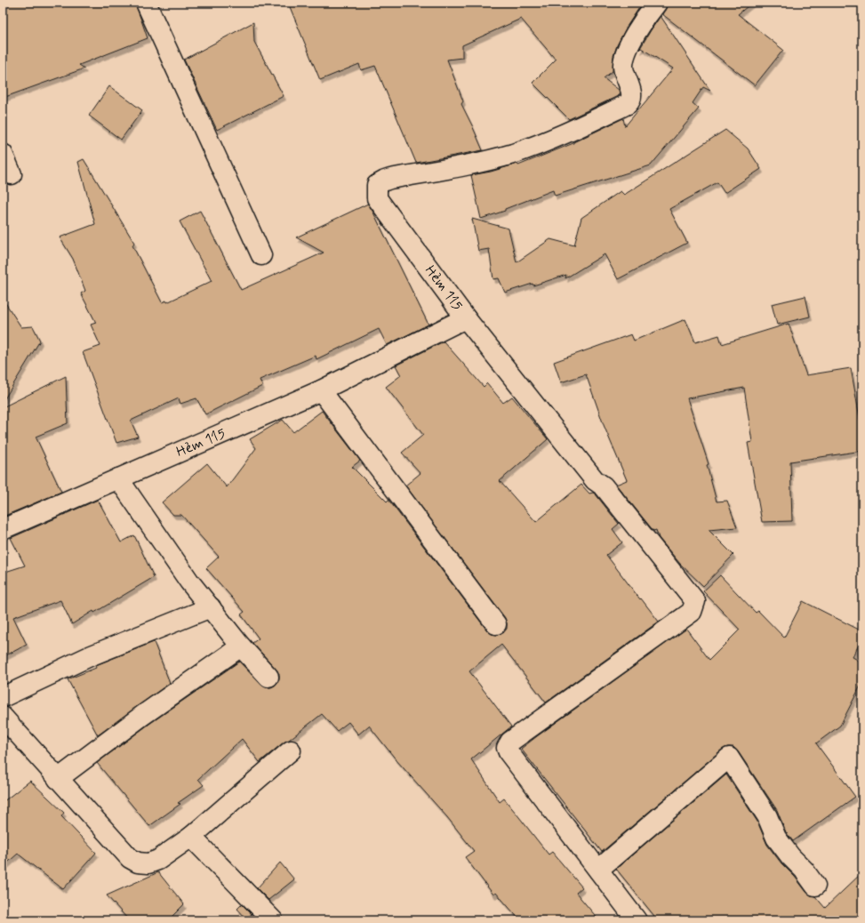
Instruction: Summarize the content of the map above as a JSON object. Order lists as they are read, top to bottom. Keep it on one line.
{"streets":{"street":["Hẻm 115"]}}
